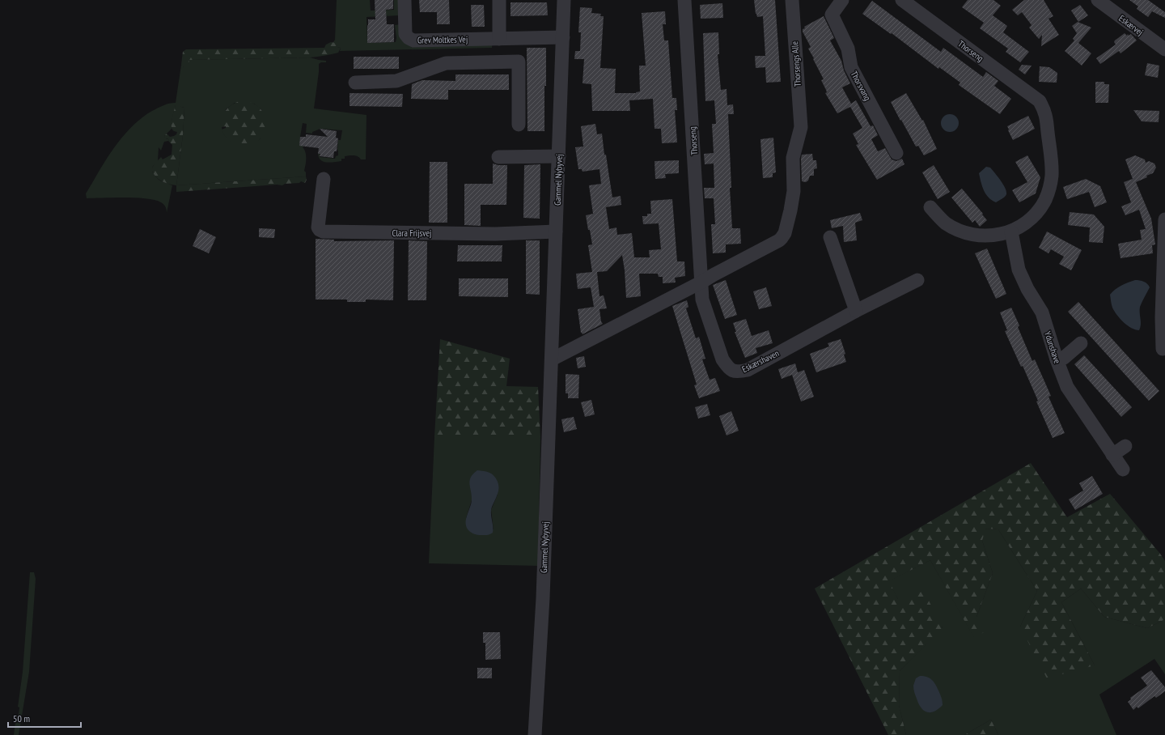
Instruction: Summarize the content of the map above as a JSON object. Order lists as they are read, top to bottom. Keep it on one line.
{"streets":{"street":["Eskærvej","Grev Moltkes Vej","Thorseng","Thorsengs Alle","Thorsvang","Gammel Nybyvej","Clara Frijsvej","Ydunshave","Eskærshaven"]},"crossings":[["Grev Moltkes Vej","Gammel Nybyvej"],["Thorseng","Thorsengs Alle"],["Thorseng","Ydunshave"],["Thorseng","Eskærshaven"],["Thorsengs Alle","Eskærshaven"],["Gammel Nybyvej","Clara Frijsvej"]],"scale_bar":"50 m"}
